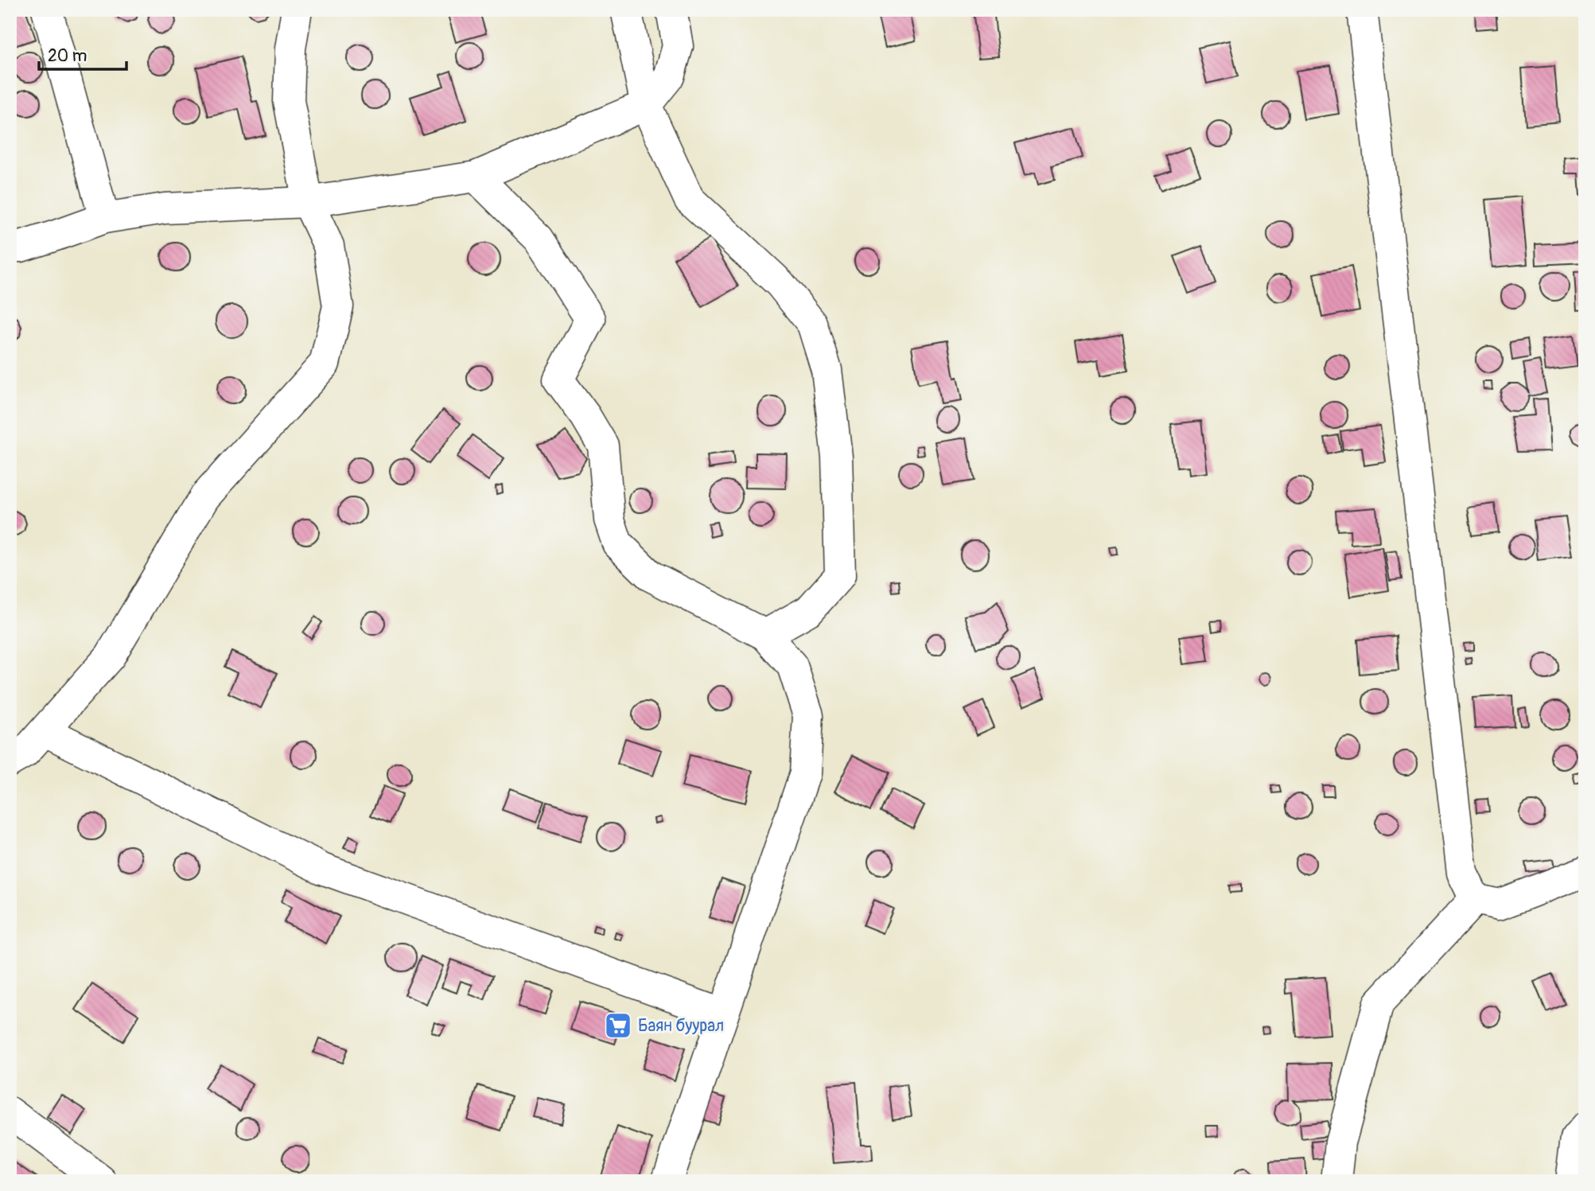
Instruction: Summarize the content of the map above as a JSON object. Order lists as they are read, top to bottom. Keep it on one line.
{"places":{"supermarket":["Баян буурал"]},"scale_bar":"20 m"}
